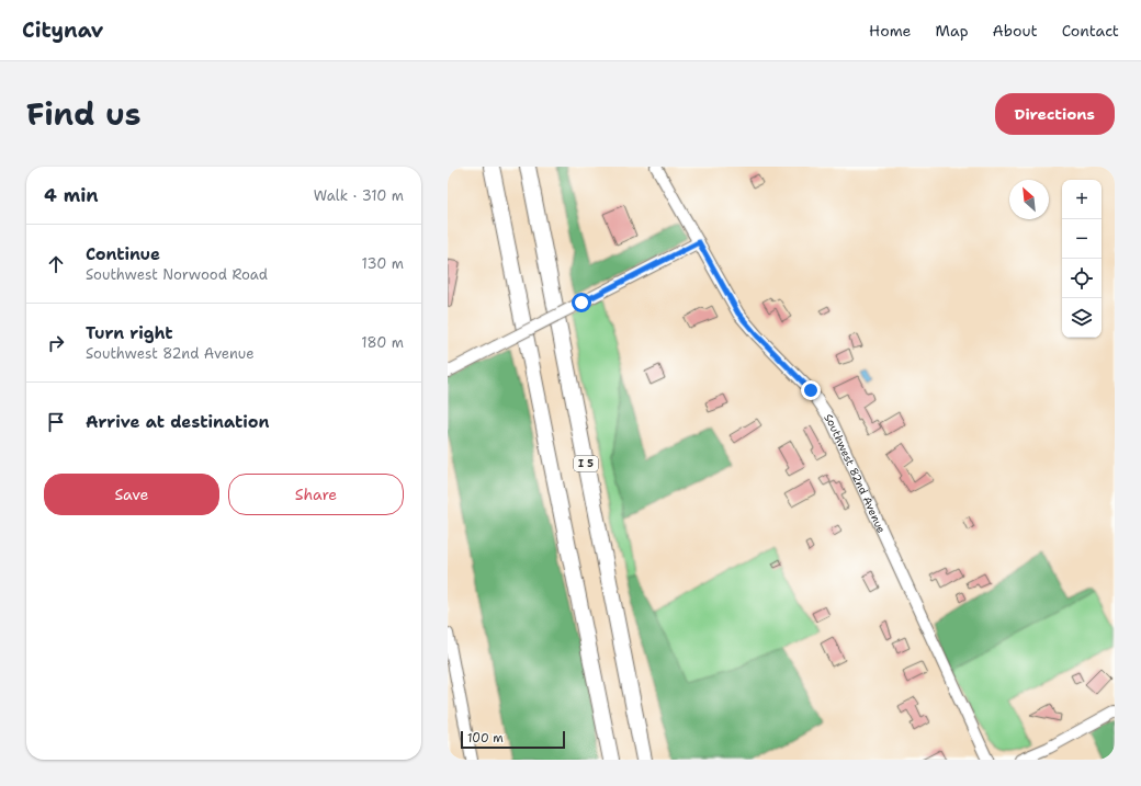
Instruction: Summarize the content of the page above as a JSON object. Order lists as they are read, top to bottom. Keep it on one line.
{"streets":{"highway":["I 5"],"street":["Southwest 82nd Avenue"]},"scale_bar":"100 m","north":"top left","page":{"header":"Citynav","nav":["Home","Map","About","Contact"],"title":"Find us","buttons":["Directions",["Save","Share"]],"heading":["4 min","Walk · 310 m"],"map_buttons":["+","−"],"list":[["Continue","Southwest Norwood Road","130 m"],["Turn right","Southwest 82nd Avenue","180 m"],"Arrive at destination"],"scale":"100 m"}}
